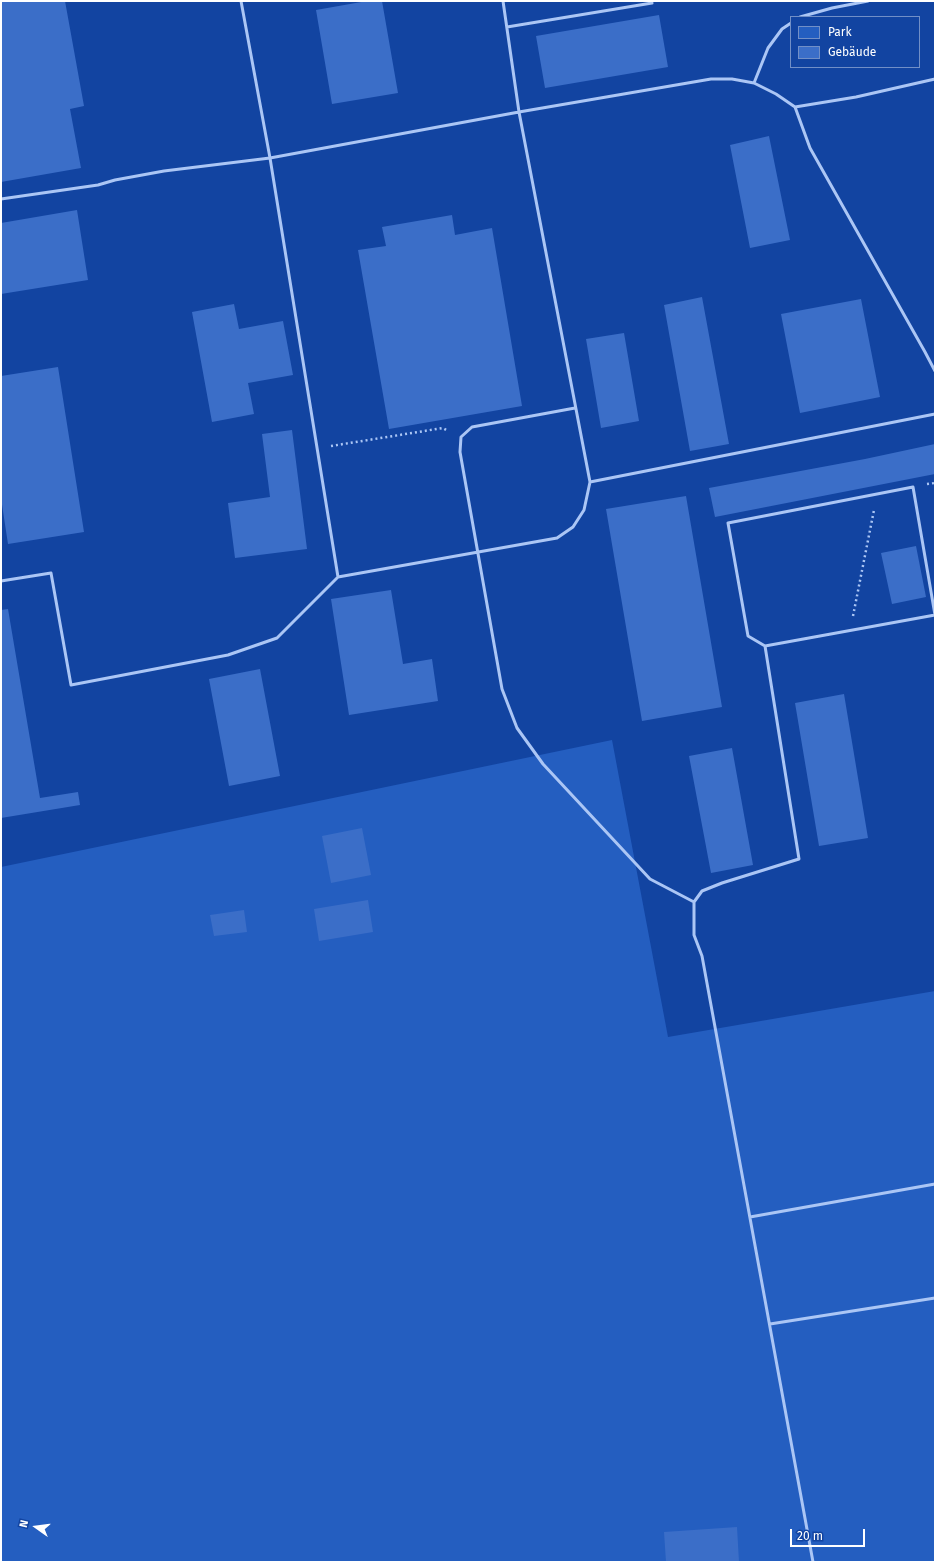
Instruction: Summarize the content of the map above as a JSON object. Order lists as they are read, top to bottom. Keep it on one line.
{"legend":["Park","Gebäude"],"scale_bar":"20 m","north":"left"}
